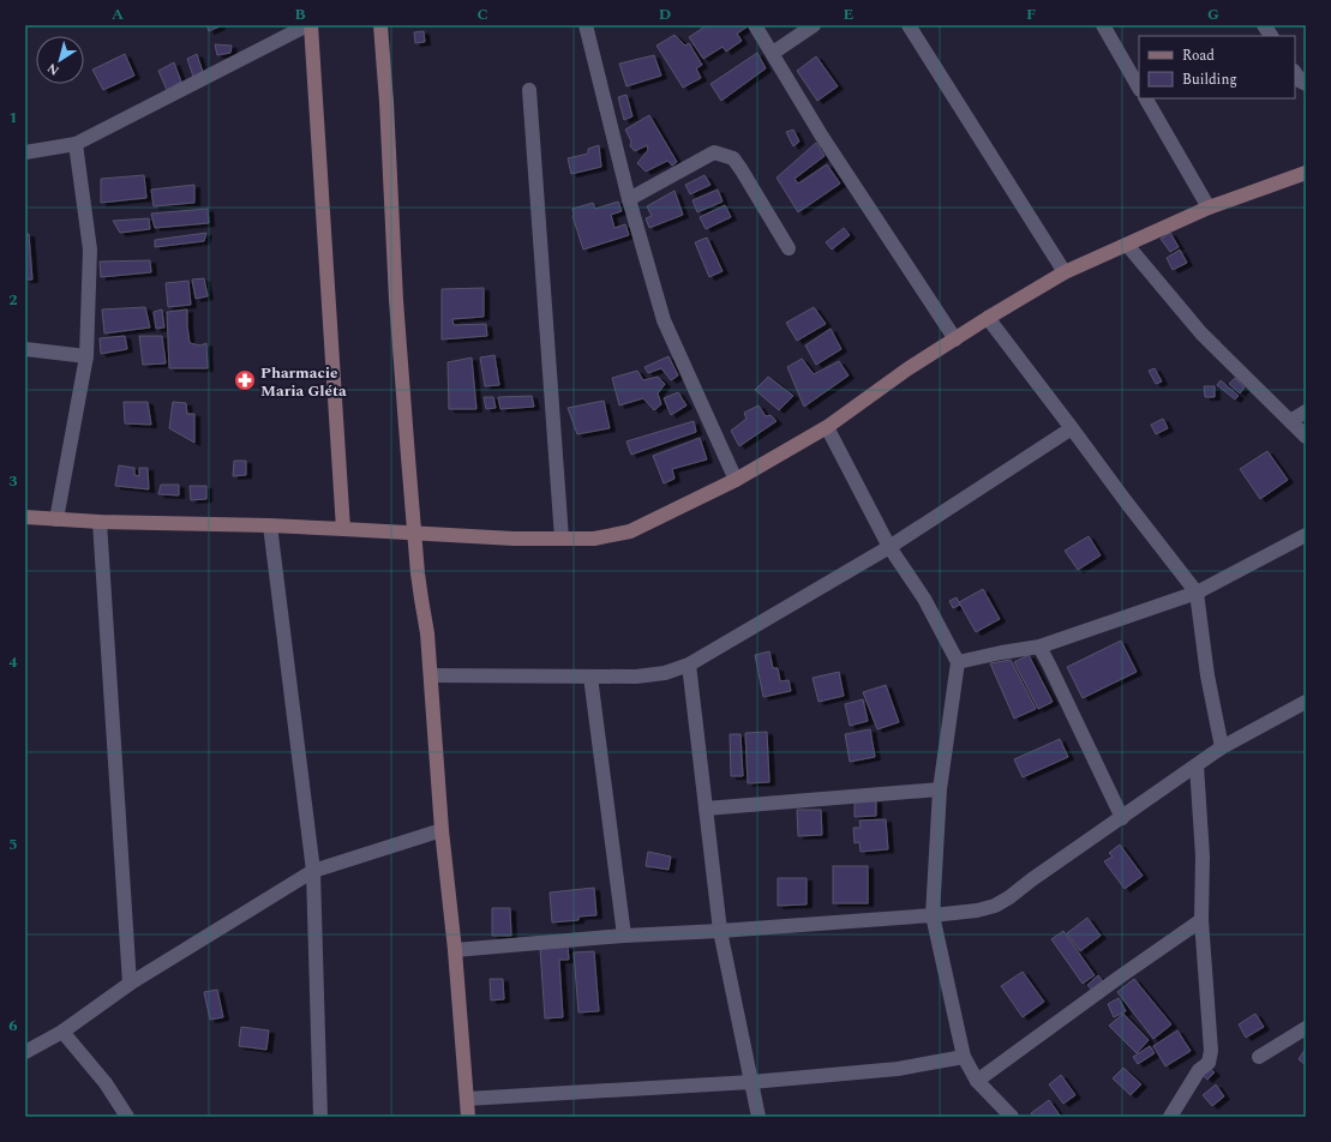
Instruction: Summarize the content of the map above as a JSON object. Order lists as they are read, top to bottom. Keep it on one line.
{"places":{"pharmacy":["Pharmacie Maria Gléta"]},"legend":["Road","Building"],"north":"bottom left","grid":{"columns":["A","B","C","D","E","F","G"],"rows":["1","2","3","4","5","6"]}}
